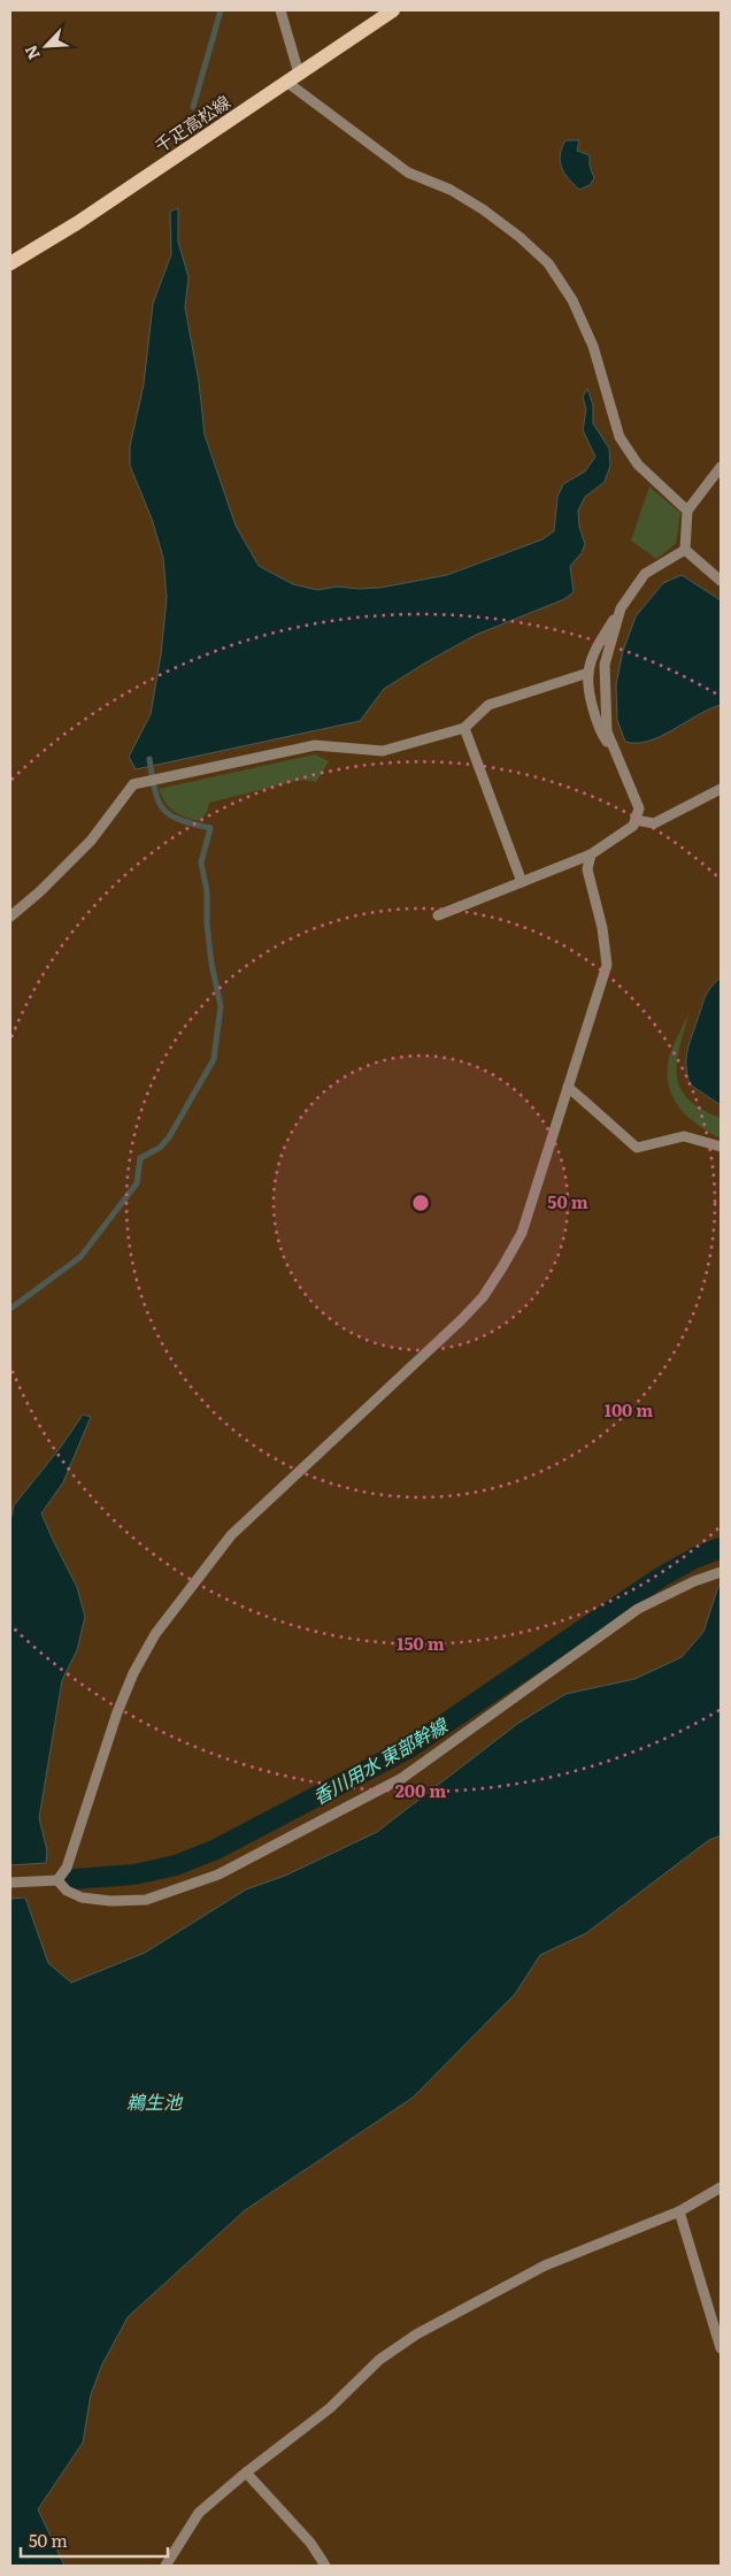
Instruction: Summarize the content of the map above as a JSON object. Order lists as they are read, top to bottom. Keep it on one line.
{"streets":{"main road":["千疋高松線"]},"water":["香川用水 東部幹線","鵜生池"],"scale_bar":"50 m","north":"bottom left","rings":["50 m","100 m","150 m","200 m"]}
